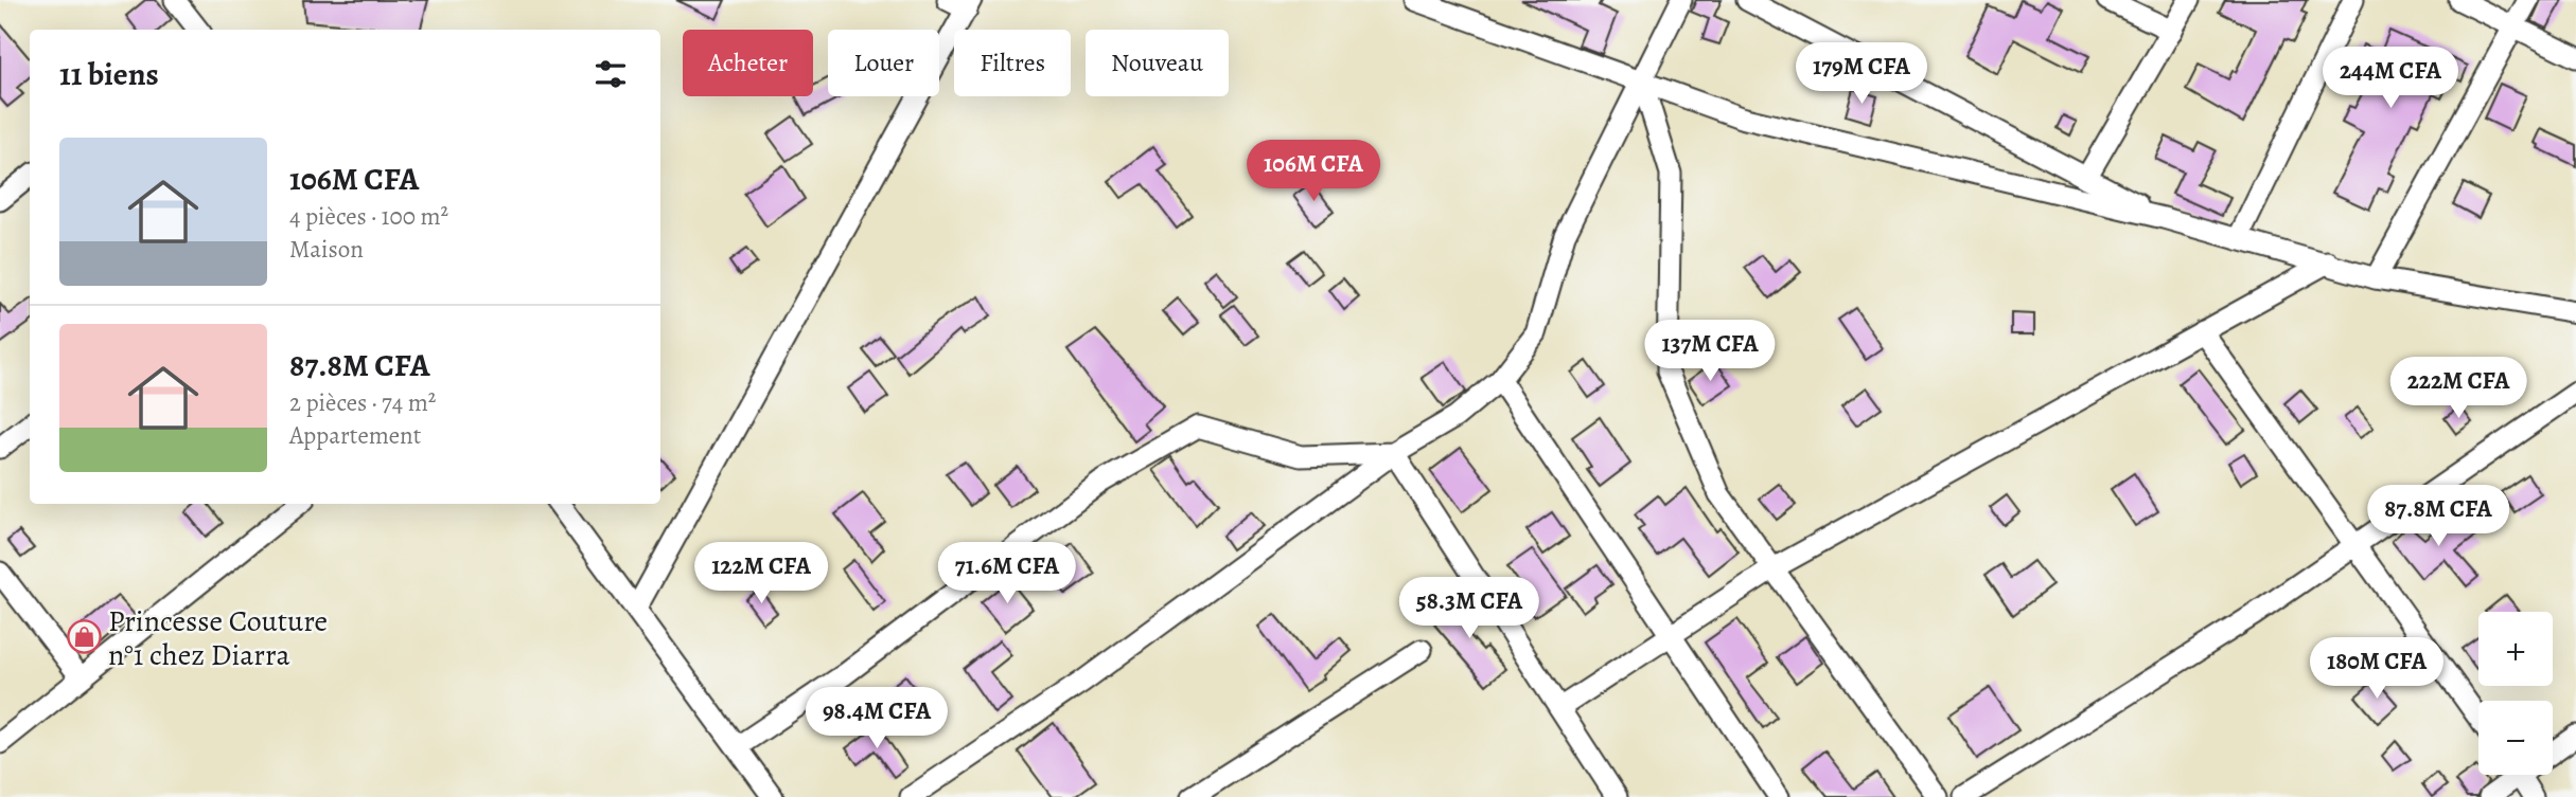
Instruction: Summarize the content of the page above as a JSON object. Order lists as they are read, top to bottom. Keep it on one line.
{"places":{"shop":["Princesse Couture n°1 chez Diarra"]},"page":{"chip":["Acheter","Louer","Filtres","Nouveau"],"heading":"11 biens","price":["179M CFA","244M CFA","106M CFA","137M CFA","222M CFA","87.8M CFA","122M CFA","71.6M CFA","58.3M CFA","180M CFA","98.4M CFA"],"list":[{"name":"106M CFA","note":"4 pièces · 100 m² · Maison"},{"name":"87.8M CFA","note":"2 pièces · 74 m² · Appartement"}],"map_buttons":["+","−"]}}
